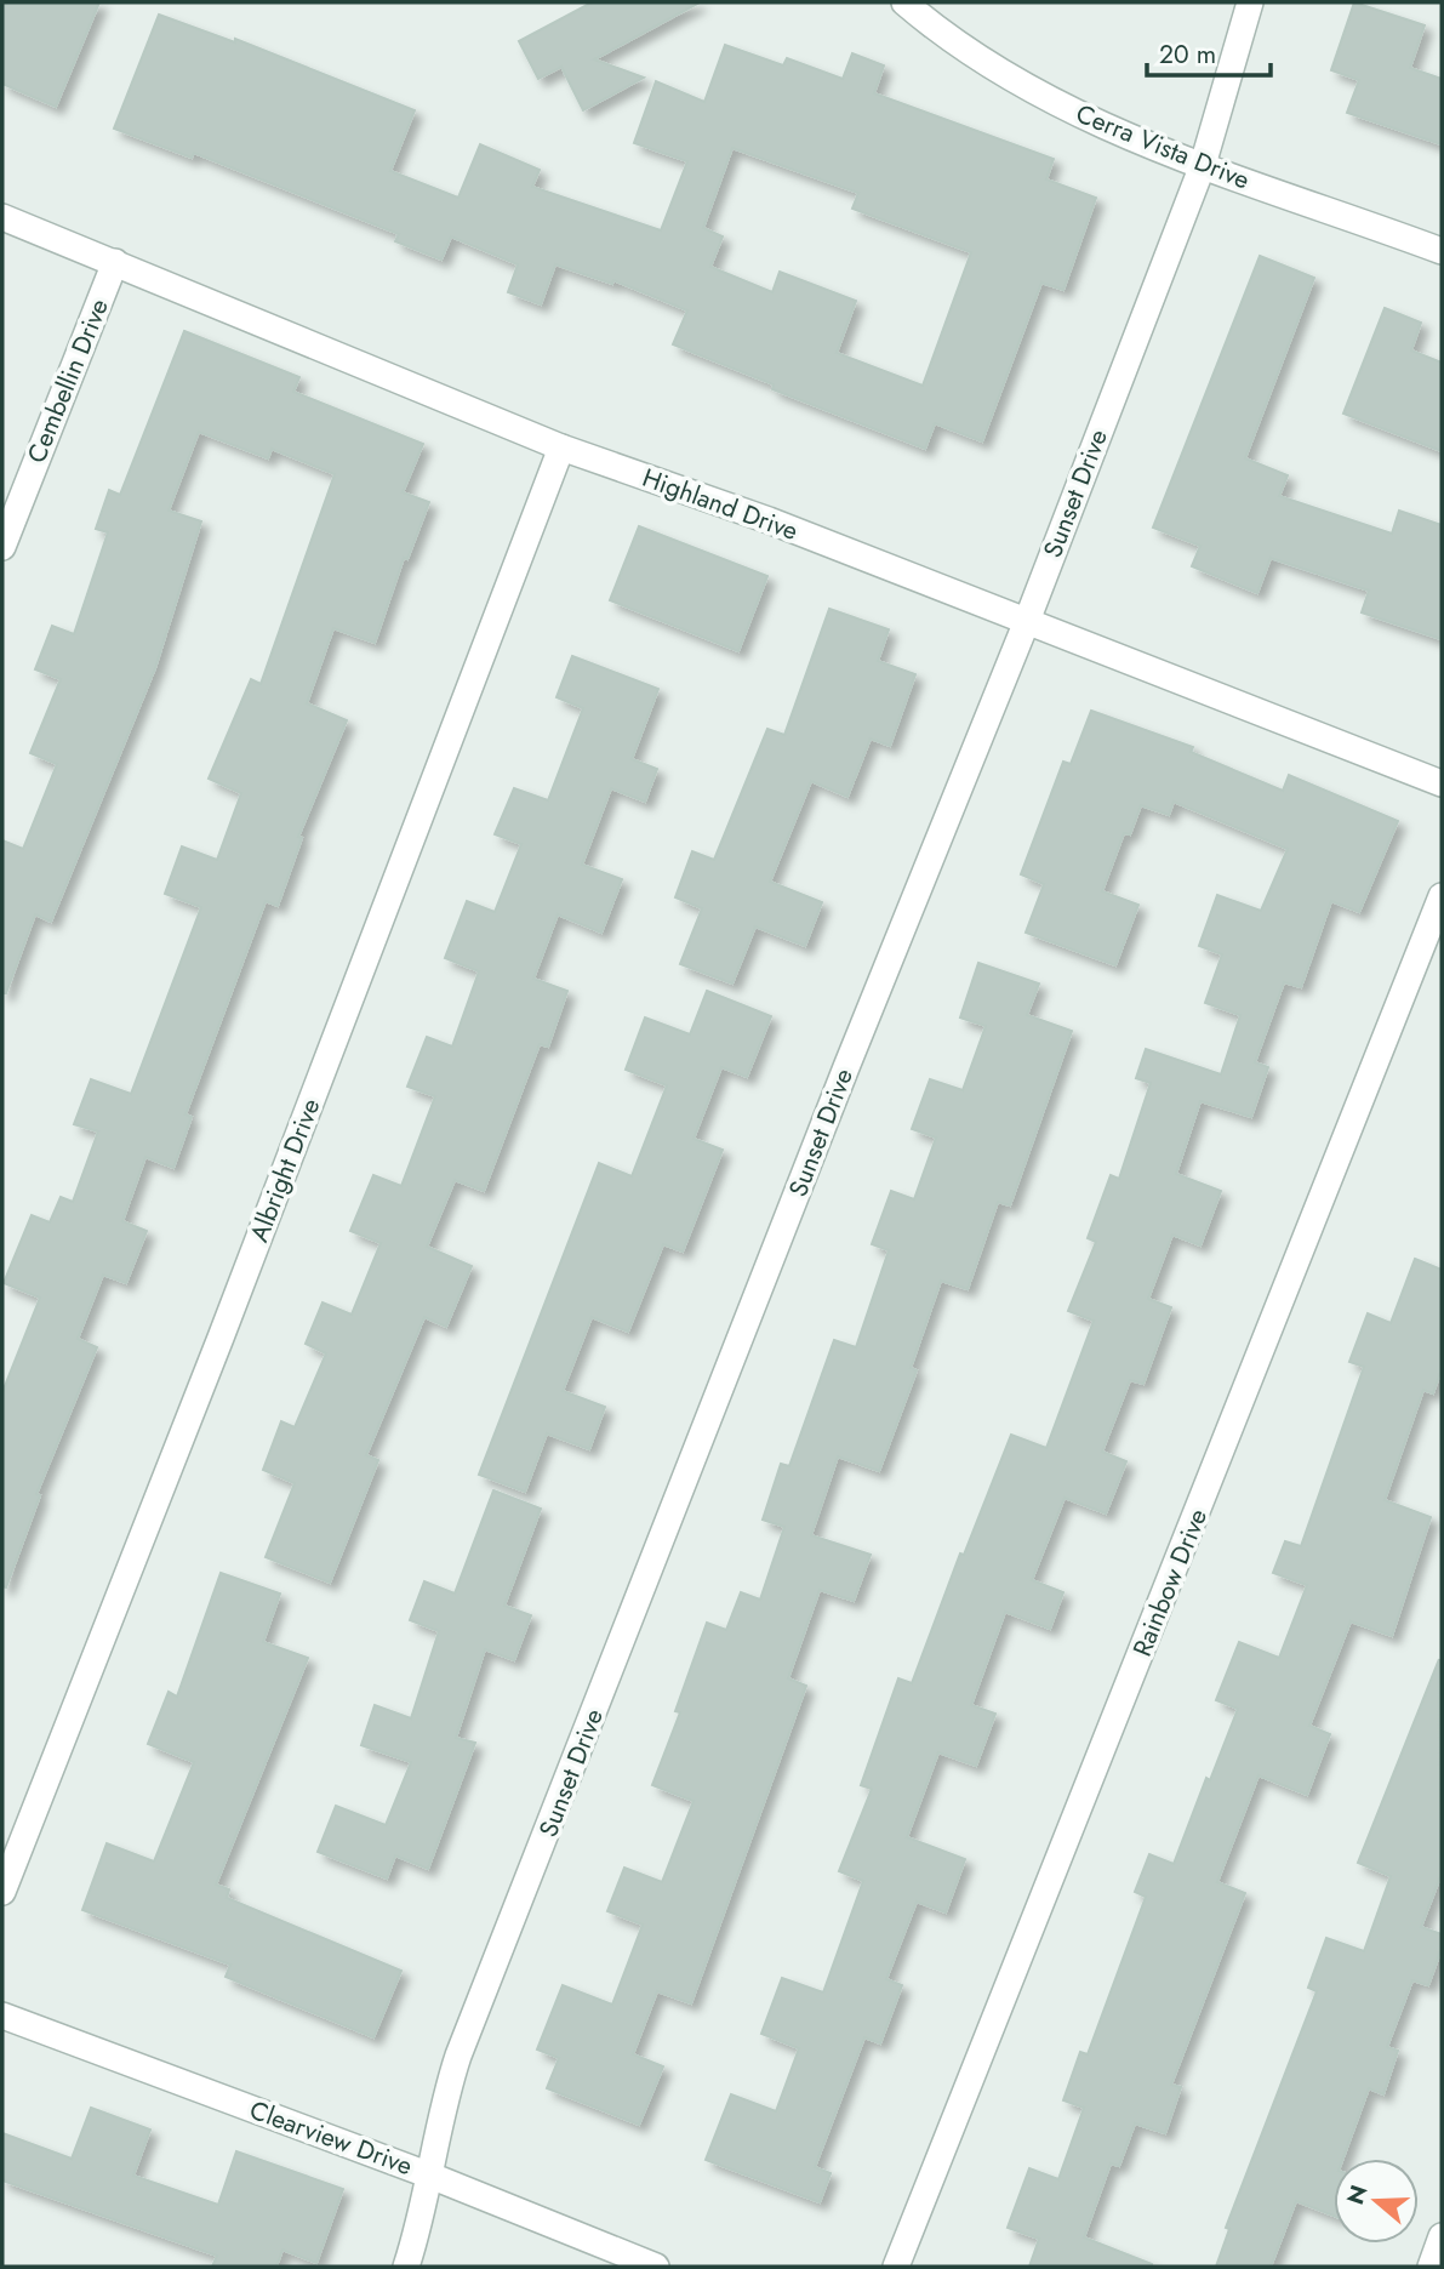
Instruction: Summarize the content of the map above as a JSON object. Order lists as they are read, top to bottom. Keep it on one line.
{"streets":{"street":["Cerra Vista Drive","Cembellin Drive","Sunset Drive","Highland Drive","Albright Drive","Rainbow Drive","Clearview Drive"]},"crossings":[["Cerra Vista Drive","Sunset Drive"],["Cembellin Drive","Highland Drive"],["Sunset Drive","Highland Drive"],["Sunset Drive","Clearview Drive"],["Highland Drive","Albright Drive"]],"scale_bar":"20 m","north":"left"}
